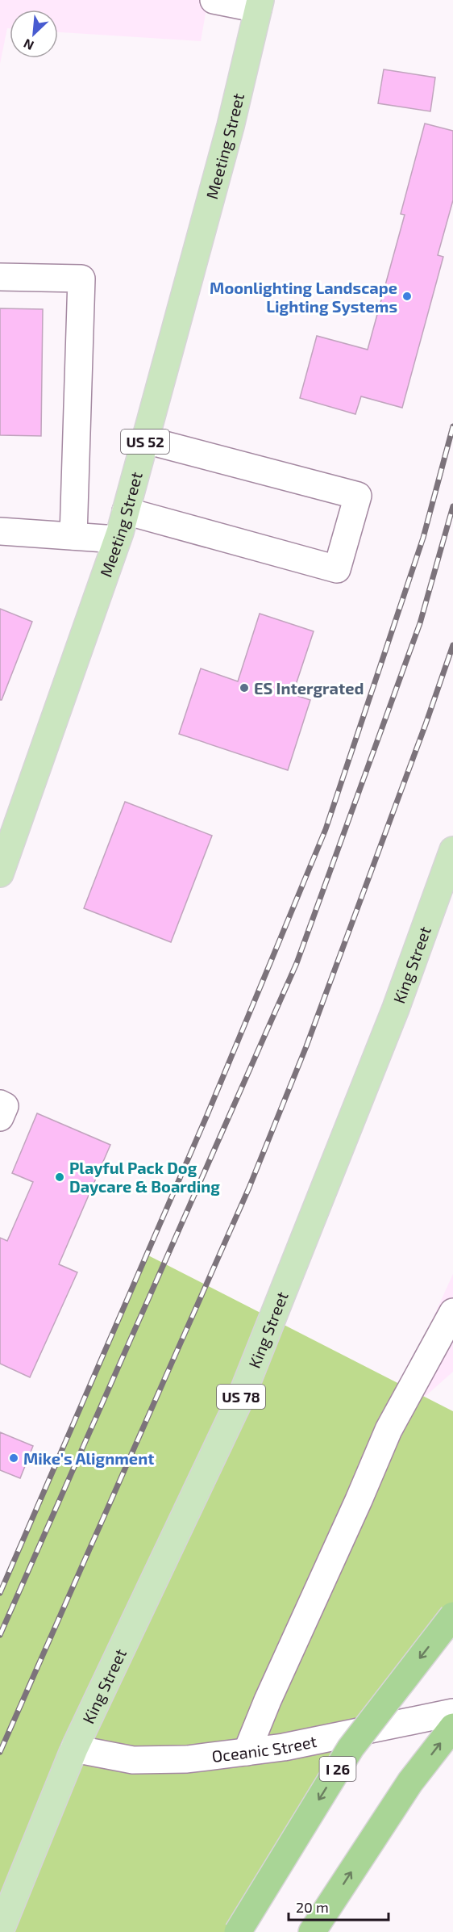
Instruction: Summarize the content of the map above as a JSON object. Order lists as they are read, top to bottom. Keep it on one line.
{"streets":{"highway":["I 26"],"main road":["Meeting Street","US 52","King Street","US 78"],"street":["Oceanic Street"]},"crossings":[["King Street","Oceanic Street"]],"places":["Moonlighting Landscape Lighting Systems","ES Intergrated","Playful Pack Dog Daycare & Boarding","Mike's Alignment"],"scale_bar":"20 m","north":"bottom left"}
